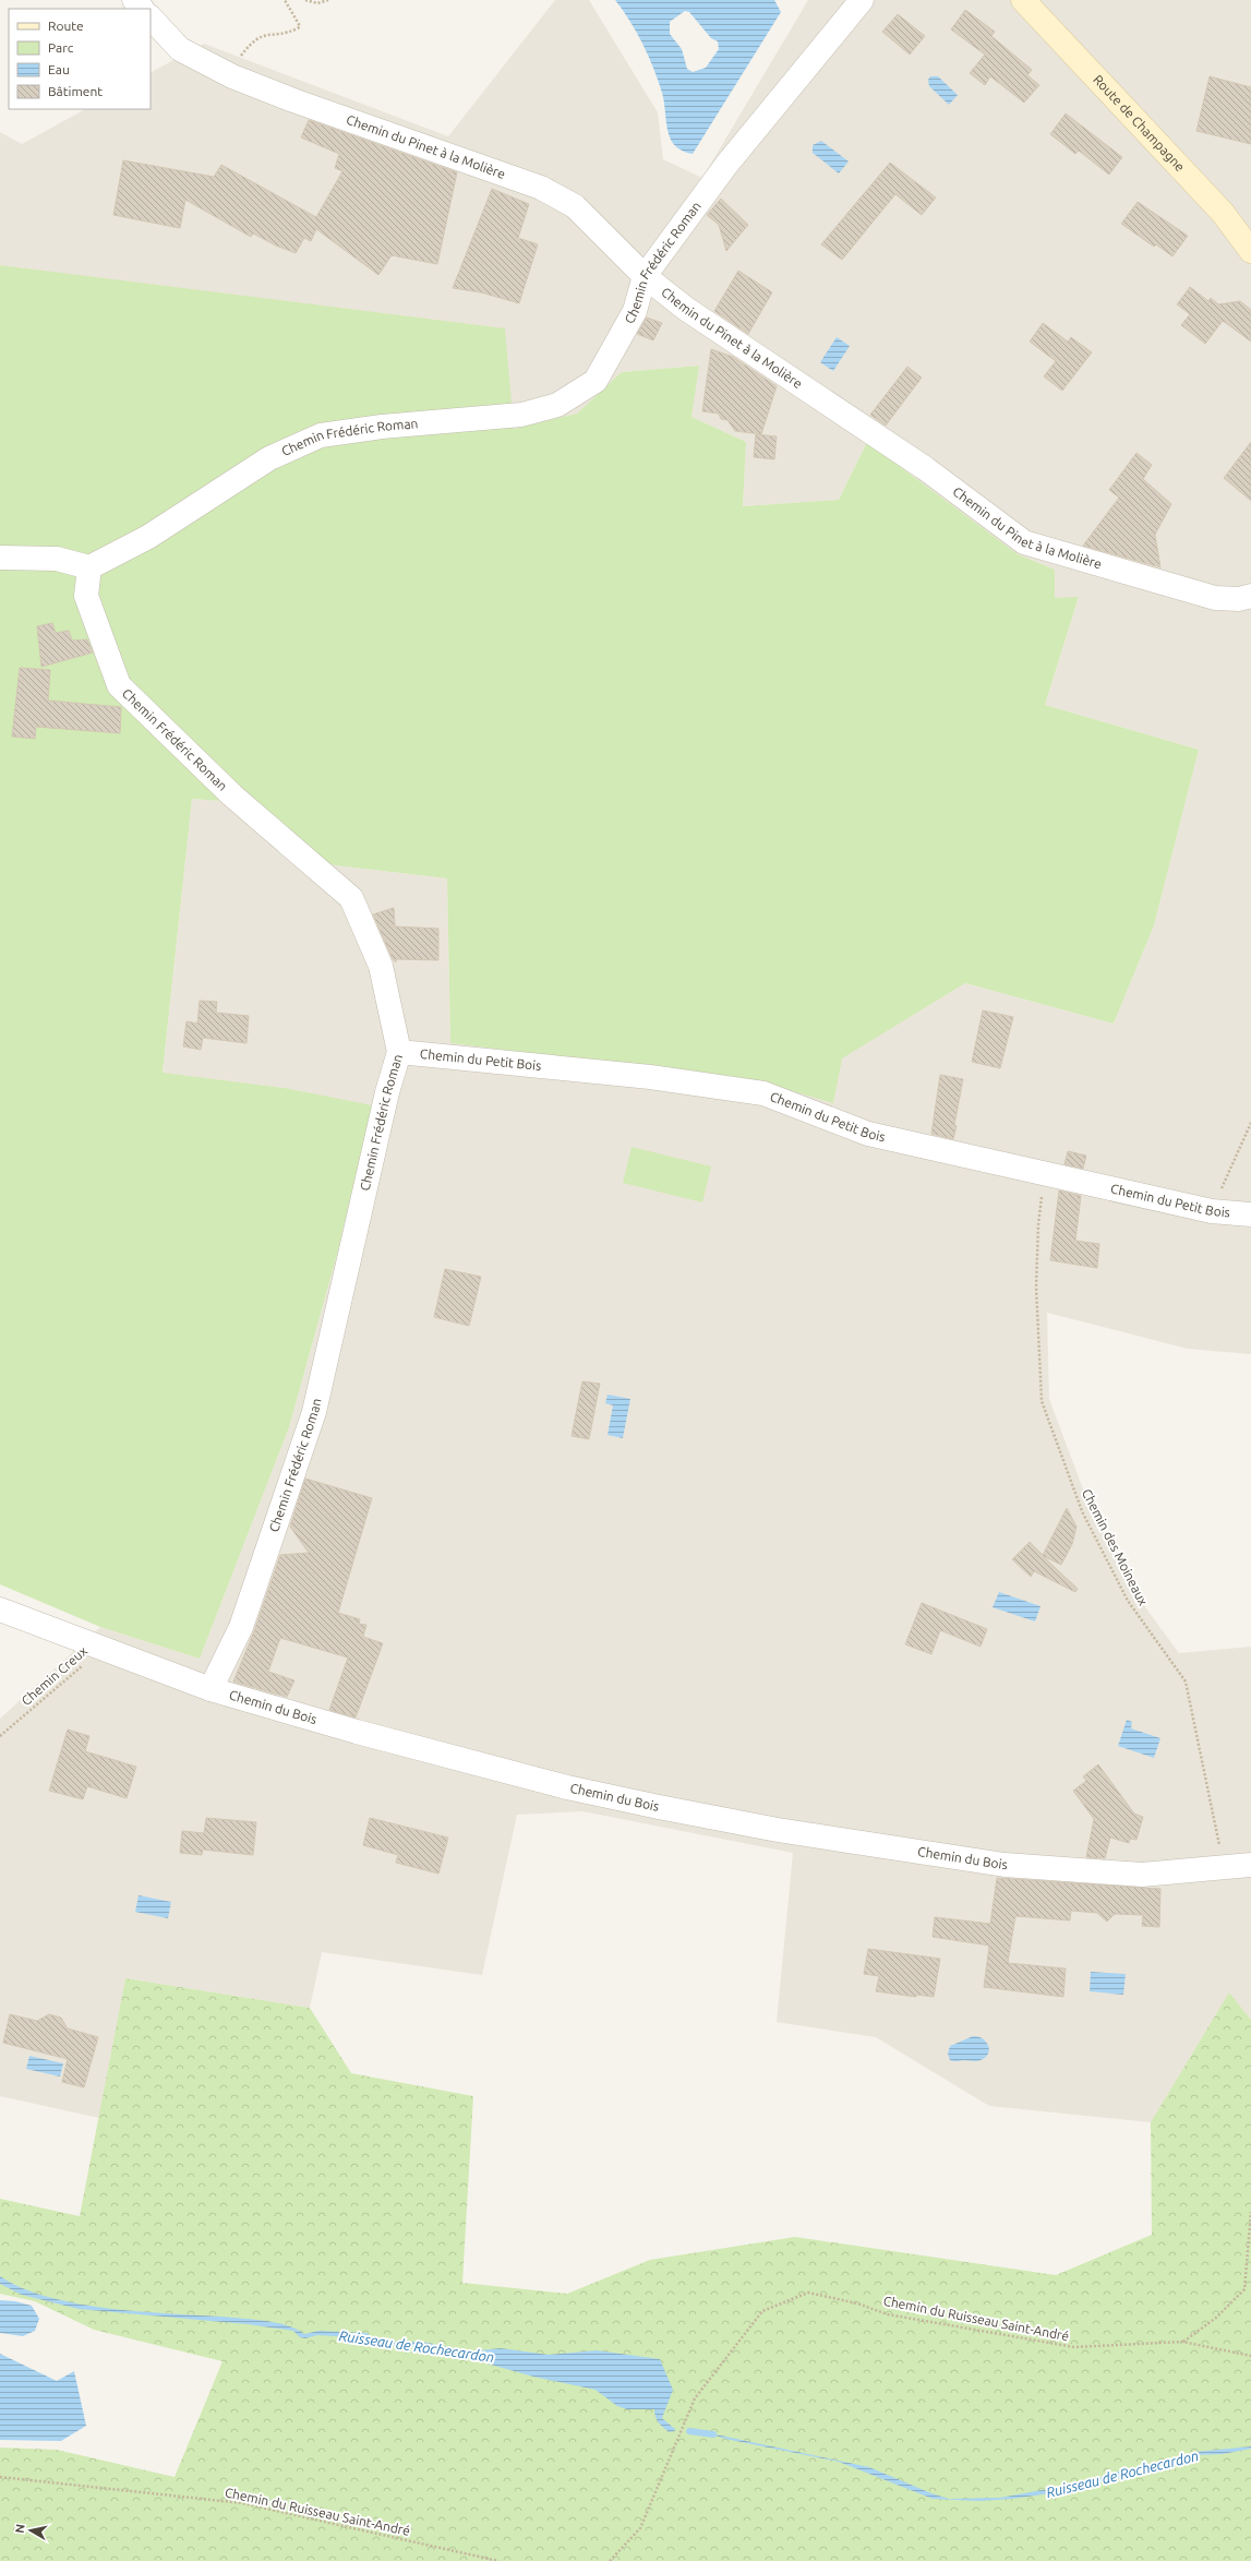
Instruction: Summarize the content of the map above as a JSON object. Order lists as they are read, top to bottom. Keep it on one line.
{"streets":{"street":["Route de Champagne","Chemin du Pinet à la Molière","Chemin Frédéric Roman","Chemin du Petit Bois","Chemin du Bois"],"path":["Chemin des Moineaux","Chemin Creux","Chemin du Ruisseau Saint-André"]},"crossings":[["Chemin du Pinet à la Molière","Chemin Frédéric Roman"],["Chemin Frédéric Roman","Chemin du Petit Bois"],["Chemin Frédéric Roman","Chemin du Bois"],["Chemin du Petit Bois","Chemin des Moineaux"],["Chemin des Moineaux","Chemin du Bois"],["Chemin Creux","Chemin du Bois"]],"water":["Ruisseau de Rochecardon"],"legend":["Route","Parc","Eau","Bâtiment"],"north":"left"}
